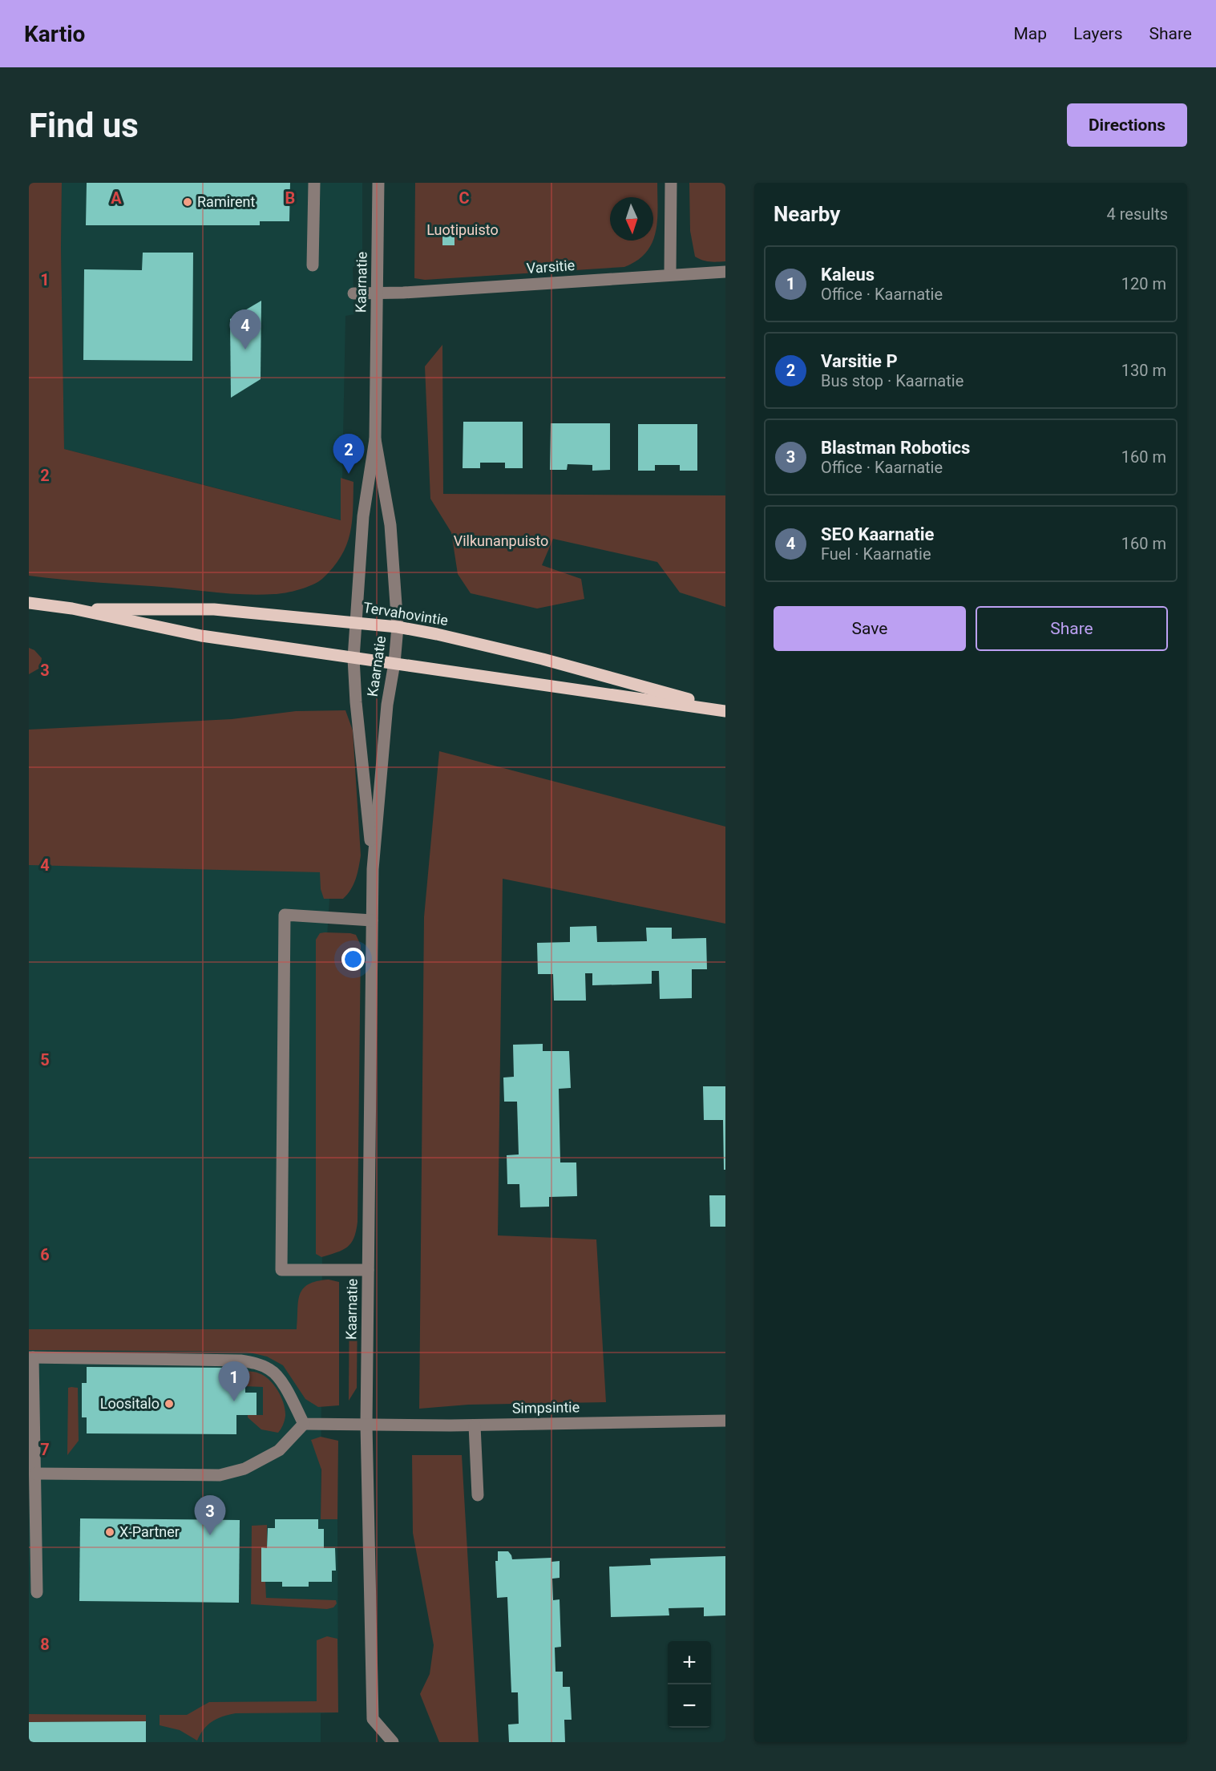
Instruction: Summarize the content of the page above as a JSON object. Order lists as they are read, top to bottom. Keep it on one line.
{"streets":{"main road":["Tervahovintie"],"street":["Varsitie","Kaarnatie","Simpsintie"]},"crossings":[["Varsitie","Kaarnatie"],["Kaarnatie","Tervahovintie"],["Kaarnatie","Simpsintie"]],"parks":["Luotipuisto","Vilkunanpuisto"],"places":["Ramirent","Loositalo","X-Partner"],"north":"bottom","page":{"header":"Kartio","nav":["Map","Layers","Share"],"buttons":["Directions",["Save","Share"]],"title":"Find us","heading":["Nearby","4 results"],"list":[{"mark":"1","name":"Kaleus","note":"Office · Kaarnatie","value":"120 m"},{"mark":"2","name":"Varsitie P","note":"Bus stop · Kaarnatie","value":"130 m"},{"mark":"3","name":"Blastman Robotics","note":"Office · Kaarnatie","value":"160 m"},{"mark":"4","name":"SEO Kaarnatie","note":"Fuel · Kaarnatie","value":"160 m"}],"pins":["4","2","1","3"],"map_buttons":["+","−"]},"grid":{"columns":["A","B","C"],"rows":["1","2","3","4","5","6","7","8"]}}
